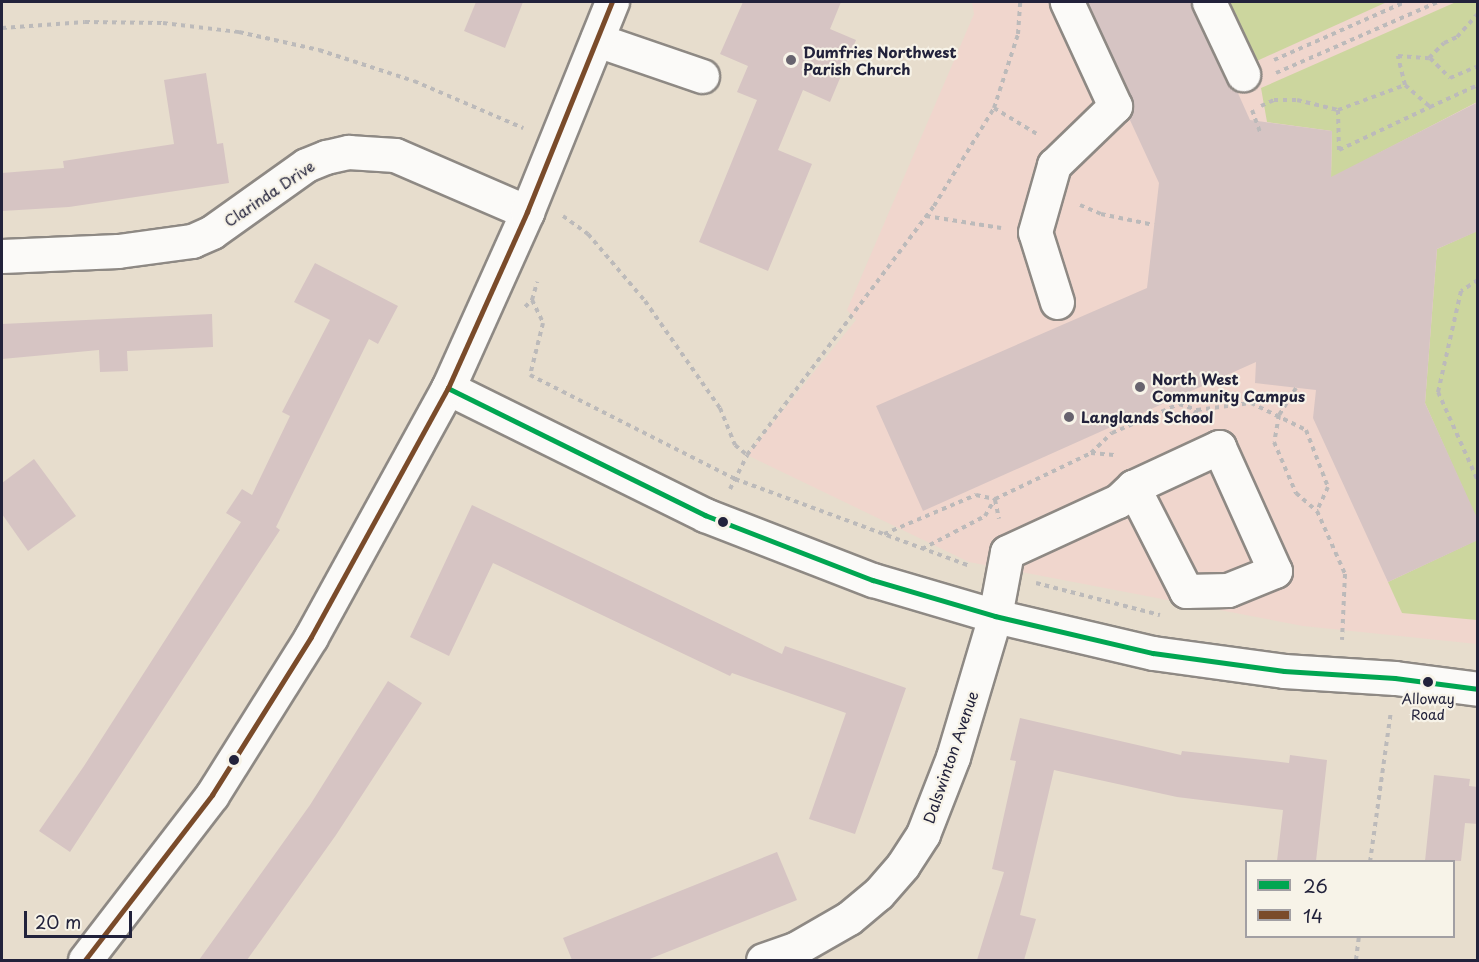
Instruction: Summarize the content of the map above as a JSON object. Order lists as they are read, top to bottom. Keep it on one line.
{"streets":{"street":["Clarinda Drive","Dalswinton Avenue"]},"places":["Dumfries Northwest Parish Church","North West Community Campus","Langlands School","Alloway Road"],"lines":["transit line 14","transit line 26"],"legend":["26","14"],"scale_bar":"20 m"}
